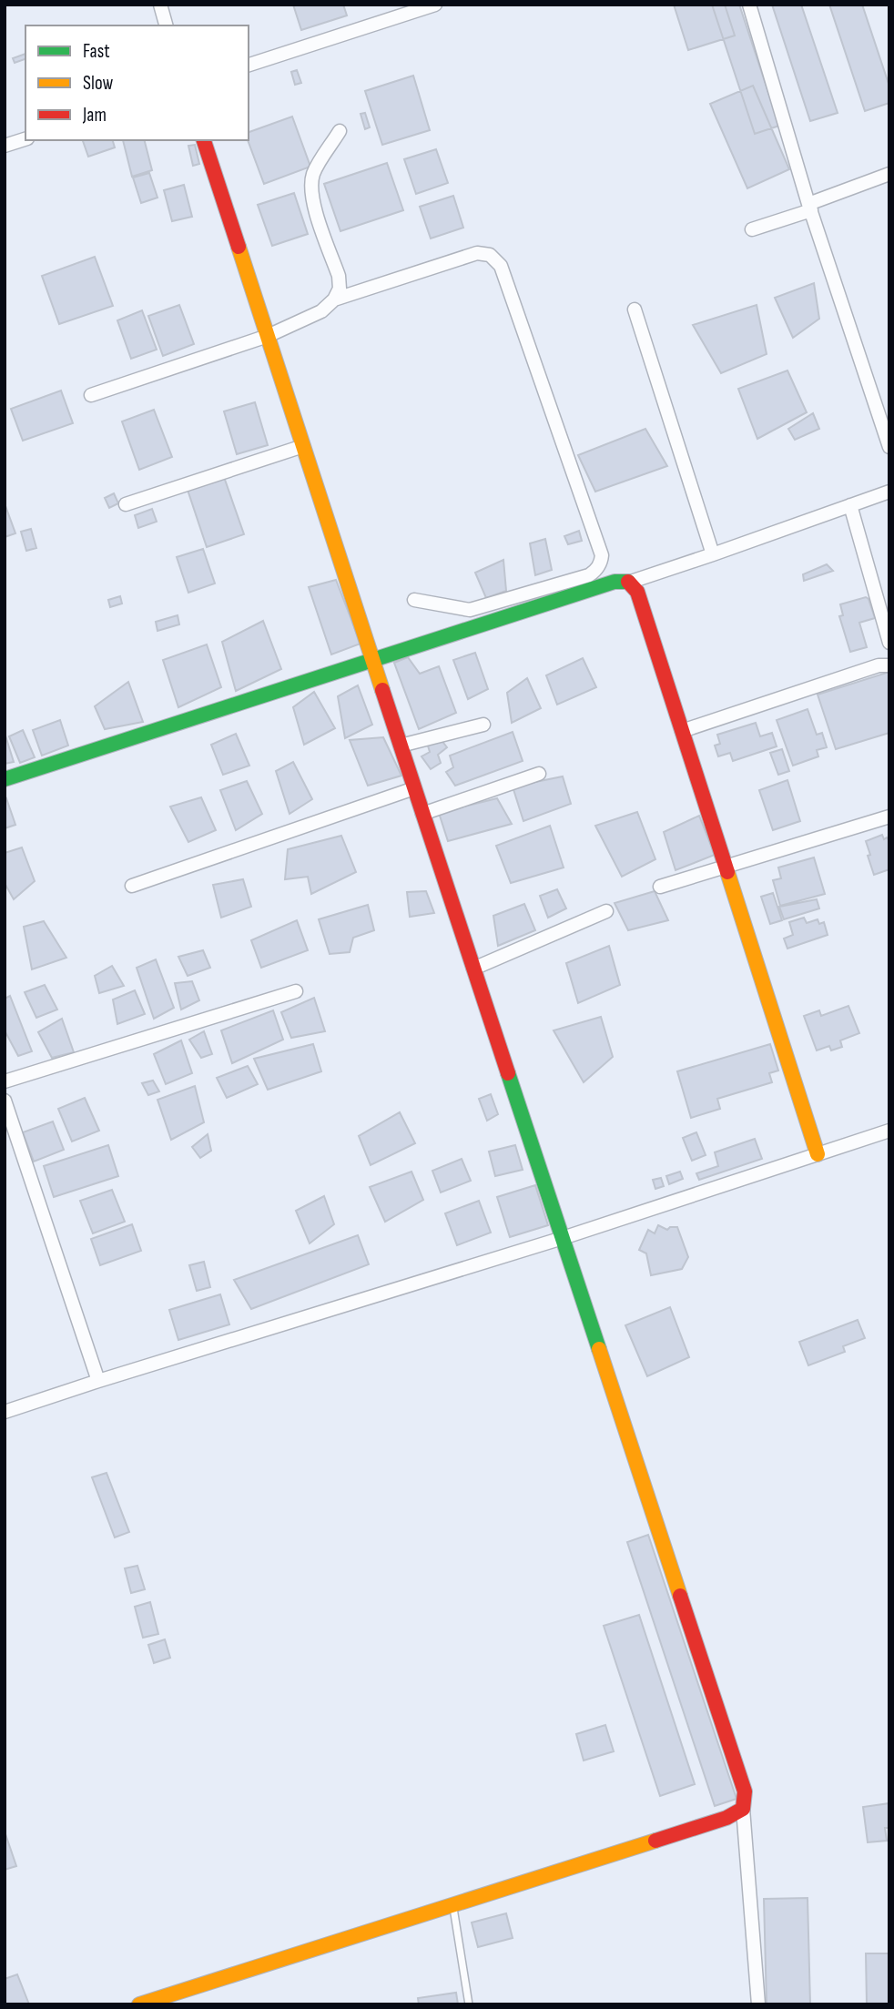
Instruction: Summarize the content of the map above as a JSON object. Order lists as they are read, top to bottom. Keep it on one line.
{"legend":["Fast","Slow","Jam"]}
